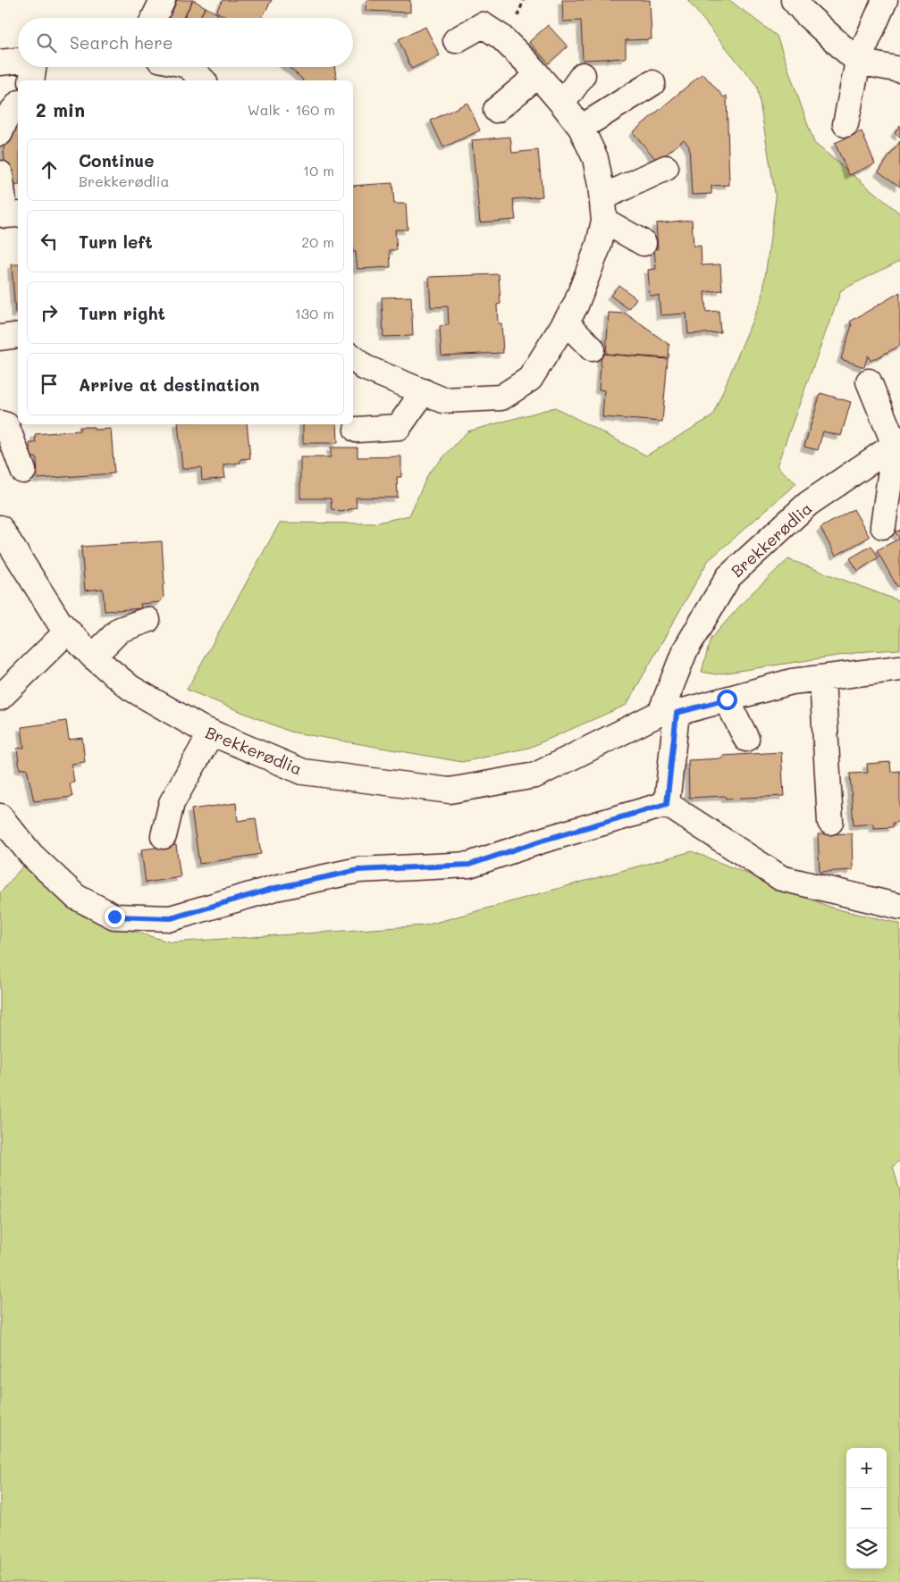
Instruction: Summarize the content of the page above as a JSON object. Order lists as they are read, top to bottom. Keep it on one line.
{"streets":{"street":["Brekkerødlia"]},"page":{"search":"Search here","heading":["2 min","Walk · 160 m"],"list":[["Continue","Brekkerødlia","10 m"],["Turn left","20 m"],["Turn right","130 m"],"Arrive at destination"],"map_buttons":["+","−"]}}
